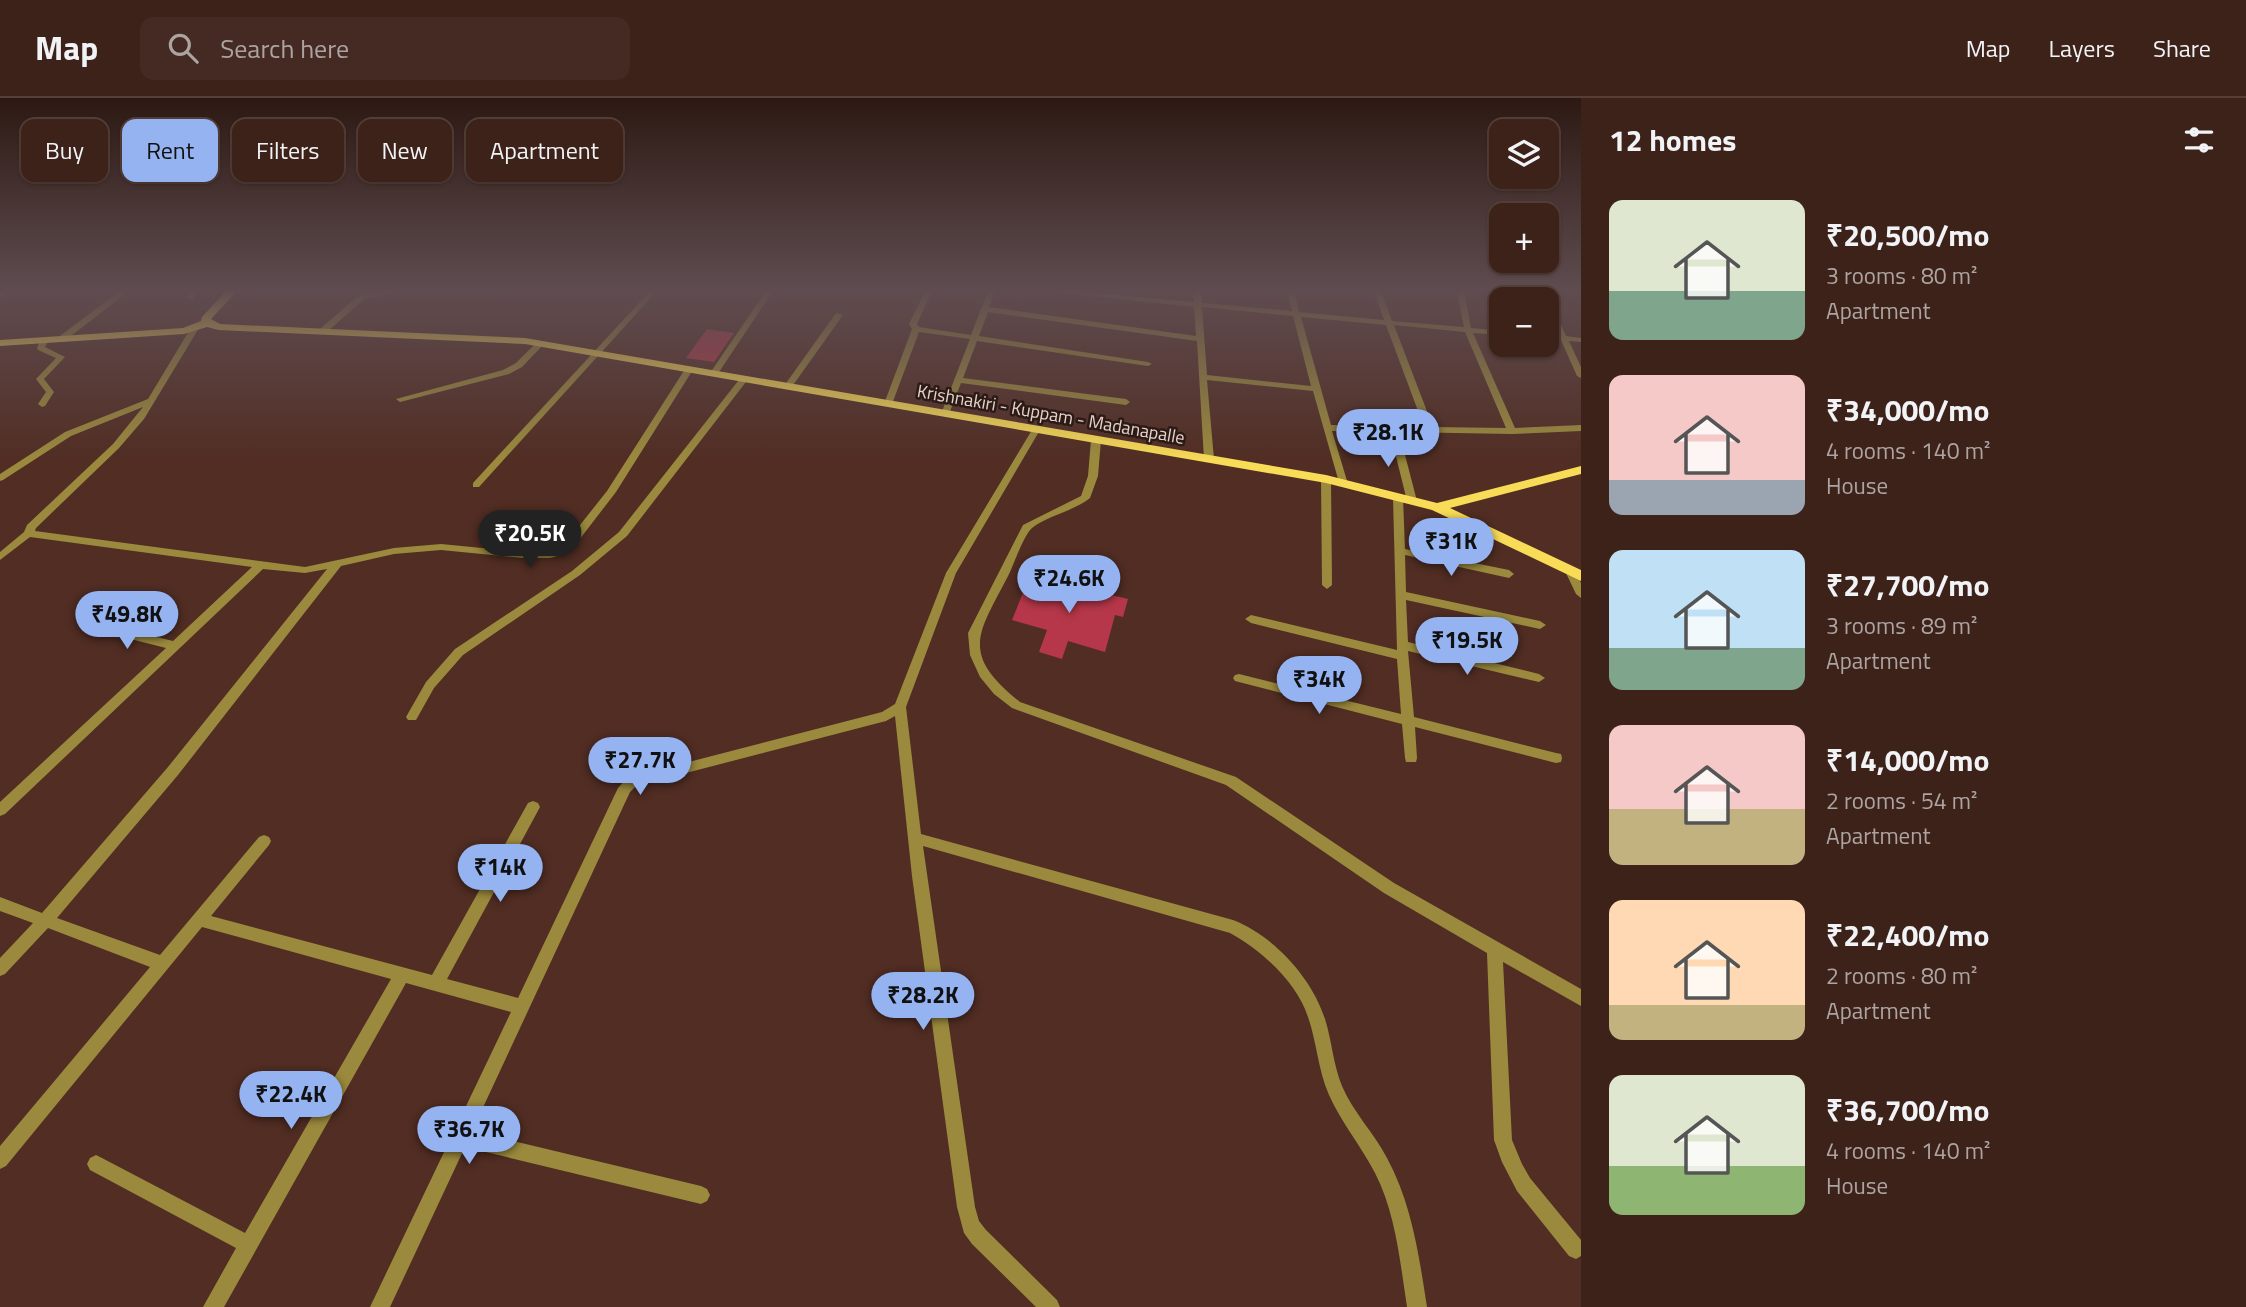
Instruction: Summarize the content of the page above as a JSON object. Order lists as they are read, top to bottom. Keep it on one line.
{"streets":{"main road":["Krishnakiri - Kuppam - Madanapalle"]},"page":{"header":"Map","search":"Search here","nav":["Map","Layers","Share"],"heading":"12 homes","map_buttons":["+","−"],"chip":["Buy","Rent","Filters","New","Apartment"],"list":[{"name":"₹20,500/mo","note":"3 rooms · 80 m² · Apartment"},{"name":"₹34,000/mo","note":"4 rooms · 140 m² · House"},{"name":"₹27,700/mo","note":"3 rooms · 89 m² · Apartment"},{"name":"₹14,000/mo","note":"2 rooms · 54 m² · Apartment"},{"name":"₹22,400/mo","note":"2 rooms · 80 m² · Apartment"},{"name":"₹36,700/mo","note":"4 rooms · 140 m² · House"}],"price":["₹28.1K","₹20.5K","₹31K","₹24.6K","₹49.8K","₹19.5K","₹34K","₹27.7K","₹14K","₹28.2K","₹22.4K","₹36.7K"]}}
